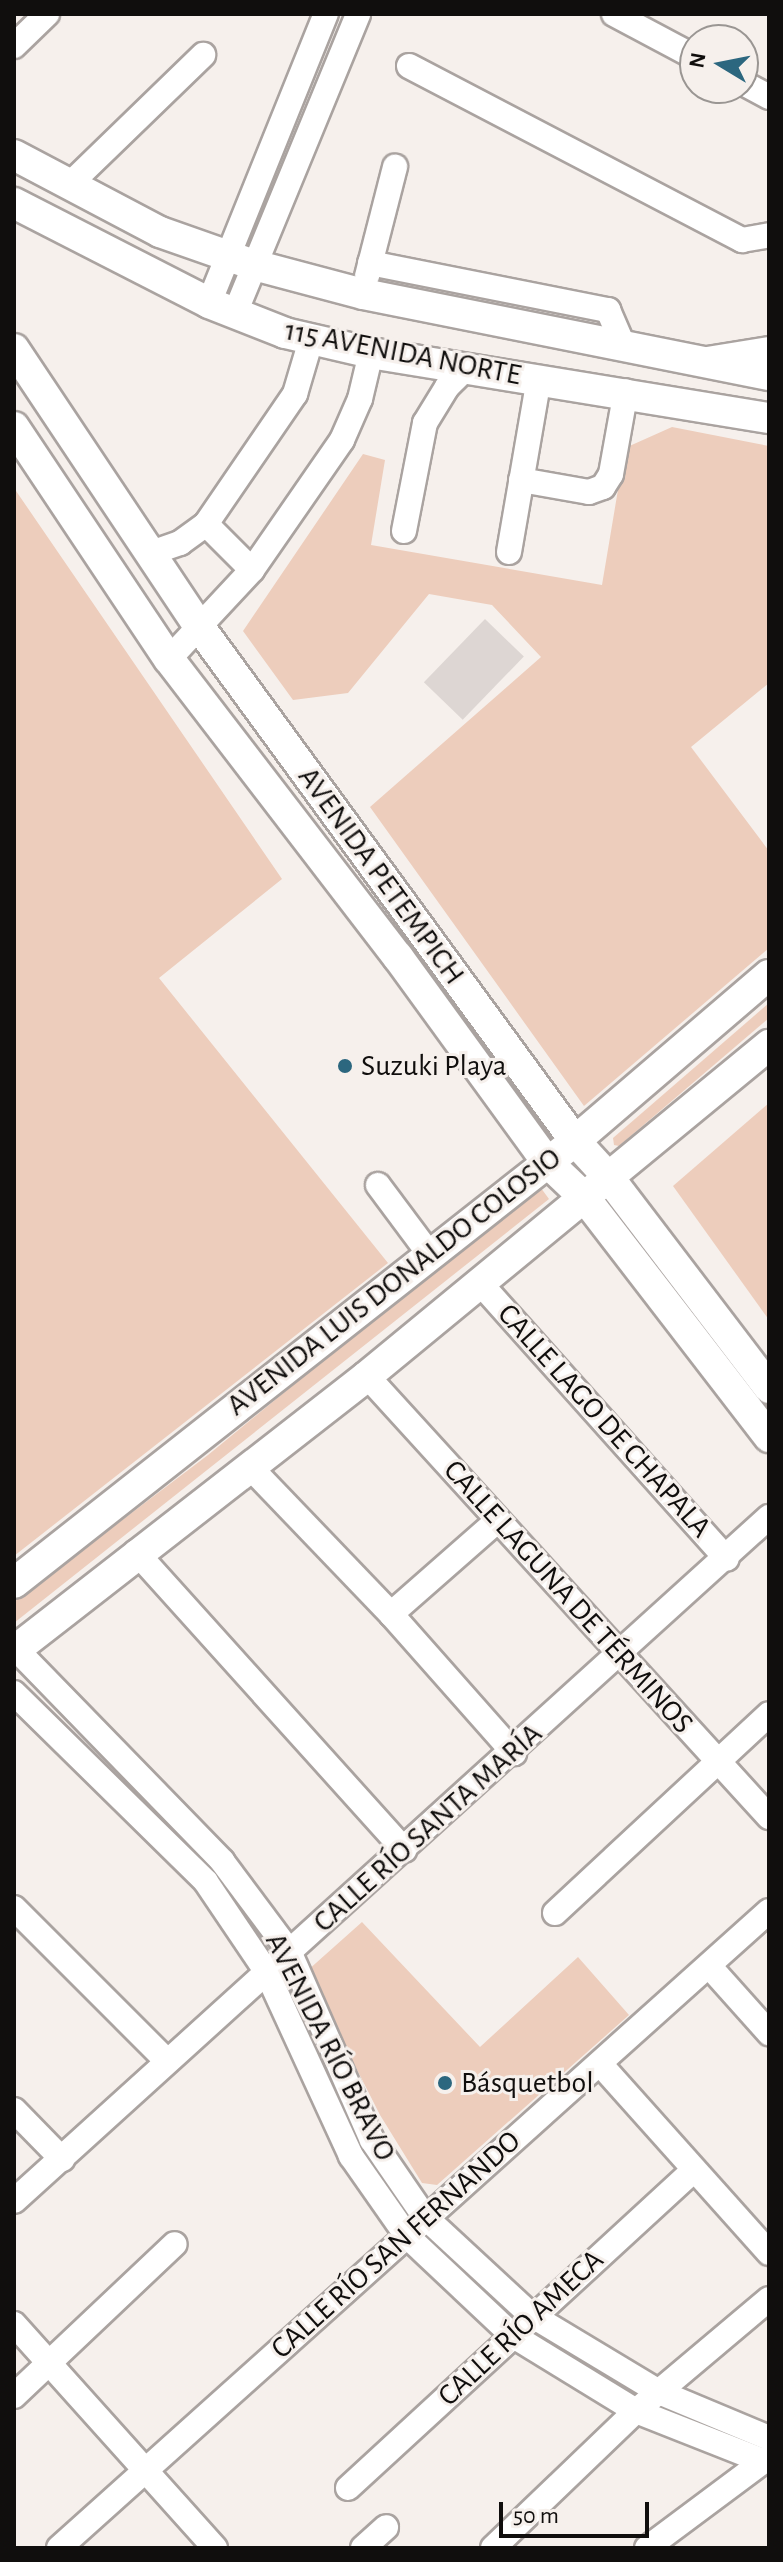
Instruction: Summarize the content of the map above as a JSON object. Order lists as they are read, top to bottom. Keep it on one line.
{"streets":{"main road":["115 AVENIDA NORTE","AVENIDA PETEMPICH","AVENIDA LUIS DONALDO COLOSIO"],"street":["CALLE LAGO DE CHAPALA","CALLE LAGUNA DE TÉRMINOS","CALLE RÍO SANTA MARÍA","AVENIDA RÍO BRAVO","CALLE RÍO SAN FERNANDO","CALLE RÍO AMECA"]},"crossings":[["AVENIDA PETEMPICH","AVENIDA LUIS DONALDO COLOSIO"],["AVENIDA LUIS DONALDO COLOSIO","CALLE LAGO DE CHAPALA"],["AVENIDA LUIS DONALDO COLOSIO","CALLE LAGUNA DE TÉRMINOS"],["AVENIDA LUIS DONALDO COLOSIO","AVENIDA RÍO BRAVO"],["CALLE LAGO DE CHAPALA","CALLE RÍO SANTA MARÍA"],["CALLE LAGUNA DE TÉRMINOS","CALLE RÍO SANTA MARÍA"],["CALLE RÍO SANTA MARÍA","AVENIDA RÍO BRAVO"],["AVENIDA RÍO BRAVO","CALLE RÍO SAN FERNANDO"],["AVENIDA RÍO BRAVO","CALLE RÍO AMECA"]],"places":["Suzuki Playa","Básquetbol"],"scale_bar":"50 m","north":"left"}
